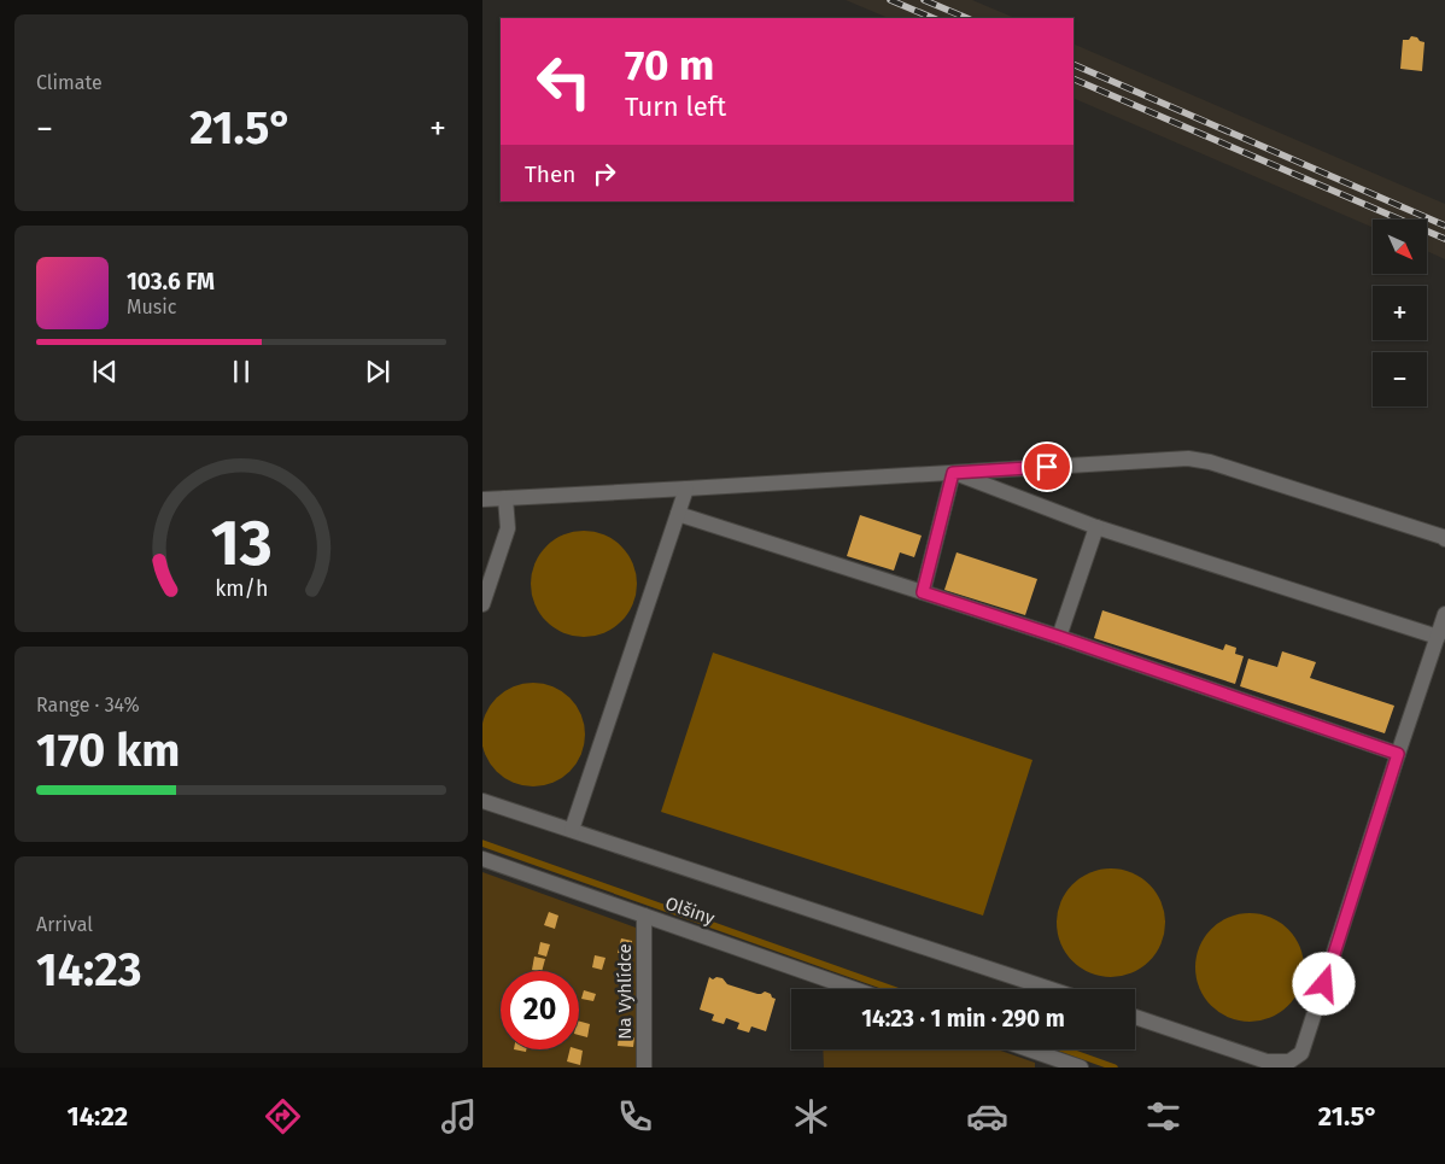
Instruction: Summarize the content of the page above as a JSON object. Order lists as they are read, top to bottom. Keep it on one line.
{"streets":{"street":["Olšiny","Na Vyhlídce"]},"crossings":[["Olšiny","Na Vyhlídce"]],"north":"bottom right","page":{"tile":["Climate",["Range · 34%","170 km"],["Arrival","14:23"]],"turn":["70 m","Turn left"],"heat":["−","21.5°","+"],"then":"Then","map_buttons":["+","−"],"song":["103.6 FM","Music"],"limit":"20","trip":"14:23 · 1 min · 290 m","tabs":["14:22","21.5°"],"gauge":["13","km/h"]}}
